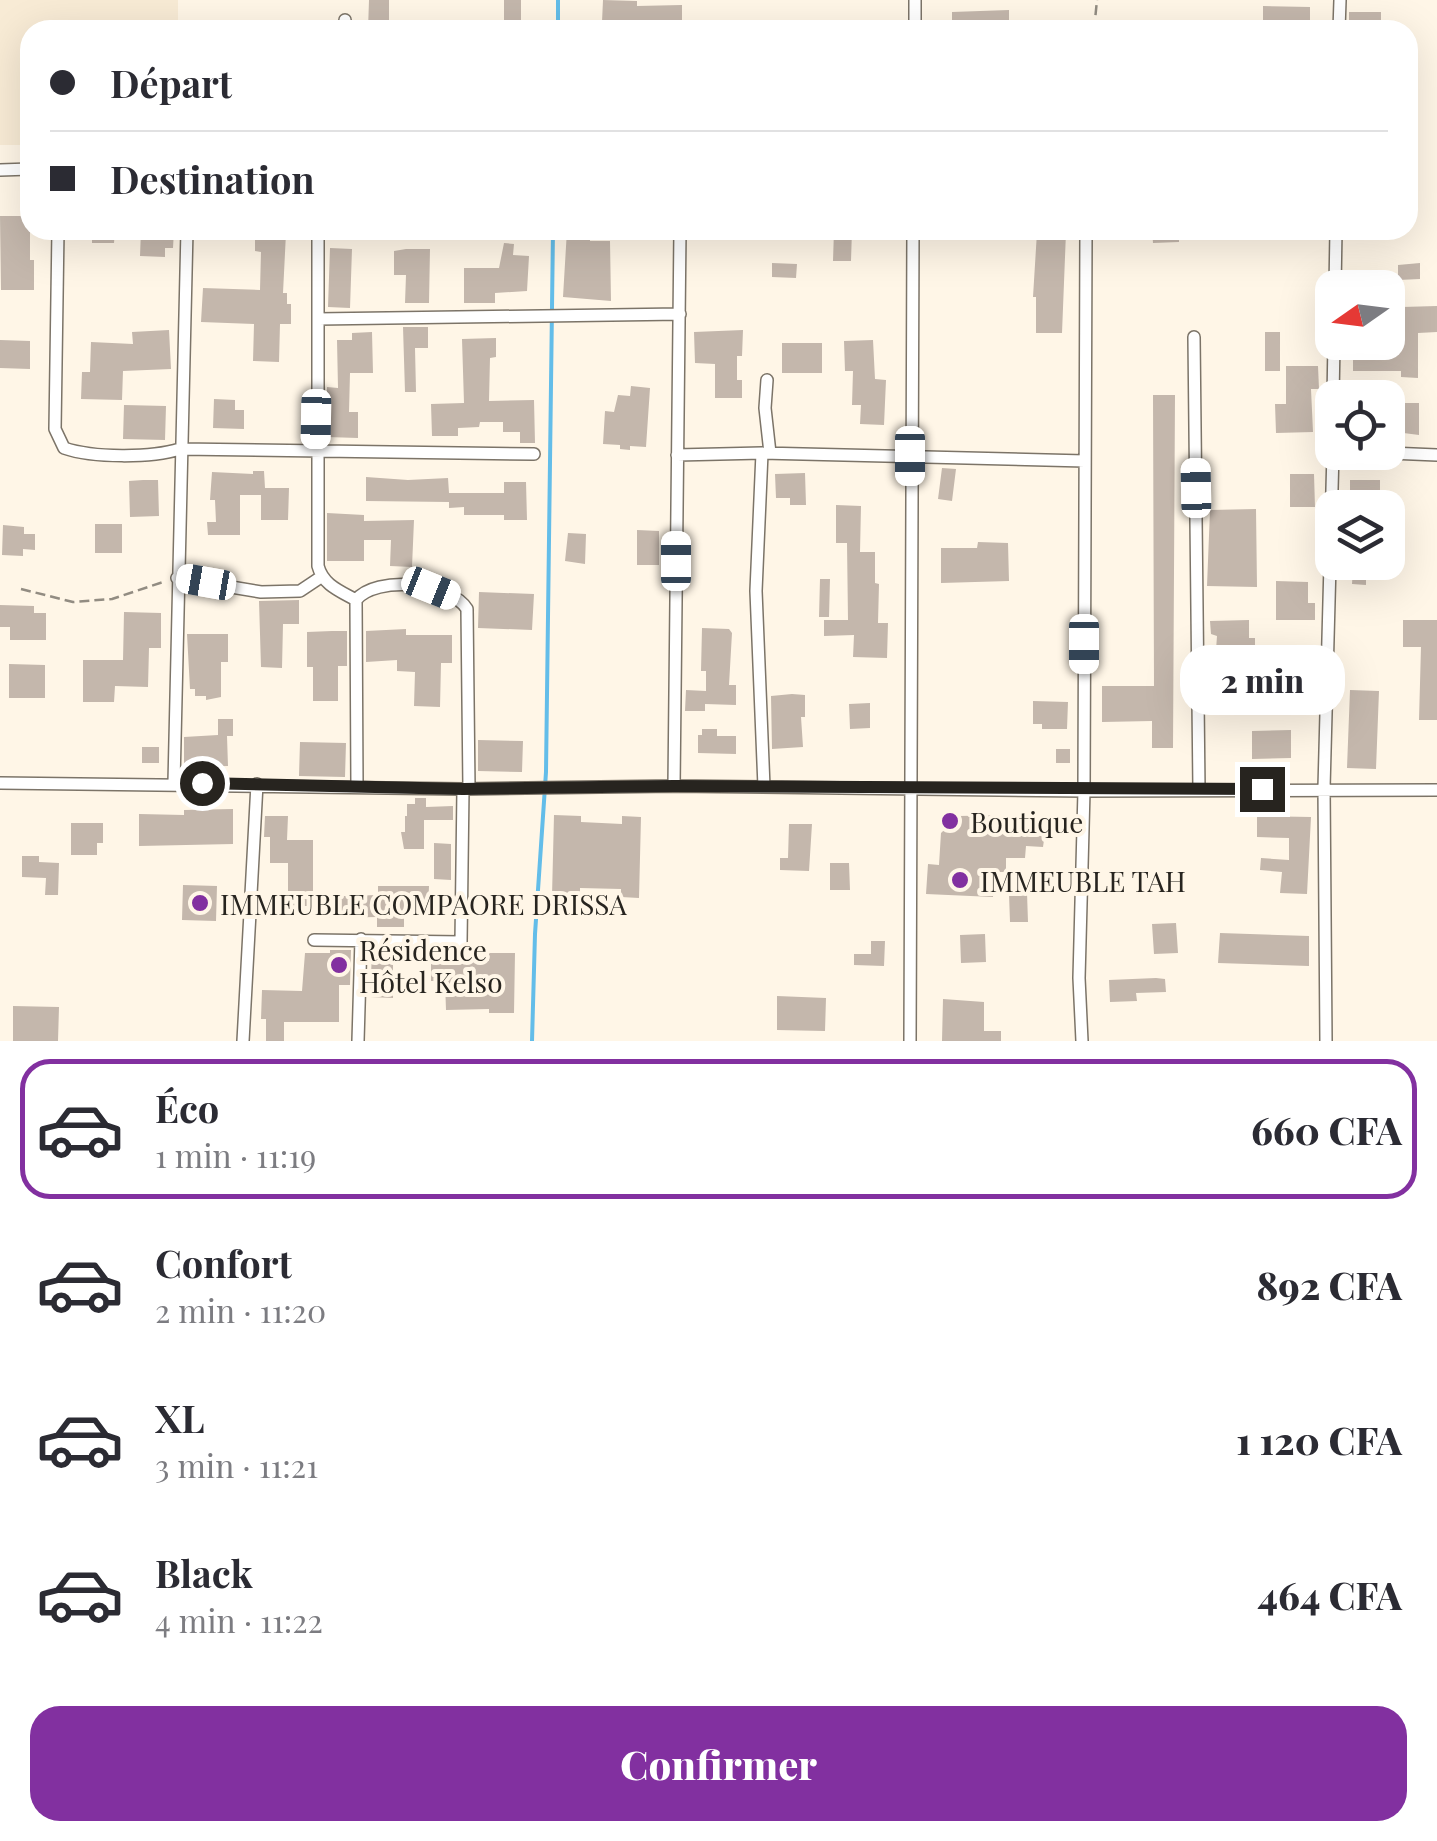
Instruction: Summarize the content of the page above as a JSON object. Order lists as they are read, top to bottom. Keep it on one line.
{"places":["Boutique","IMMEUBLE TAH","IMMEUBLE COMPAORE DRISSA","Résidence Hôtel Kelso"],"north":"left","page":{"banner":["Départ","Destination"],"bubble":"2 min","list":[{"name":"Éco","note":"1 min · 11:19","value":"660 CFA"},{"name":"Confort","note":"2 min · 11:20","value":"892 CFA"},{"name":"XL","note":"3 min · 11:21","value":"1 120 CFA"},{"name":"Black","note":"4 min · 11:22","value":"464 CFA"}],"buttons":"Confirmer"}}
